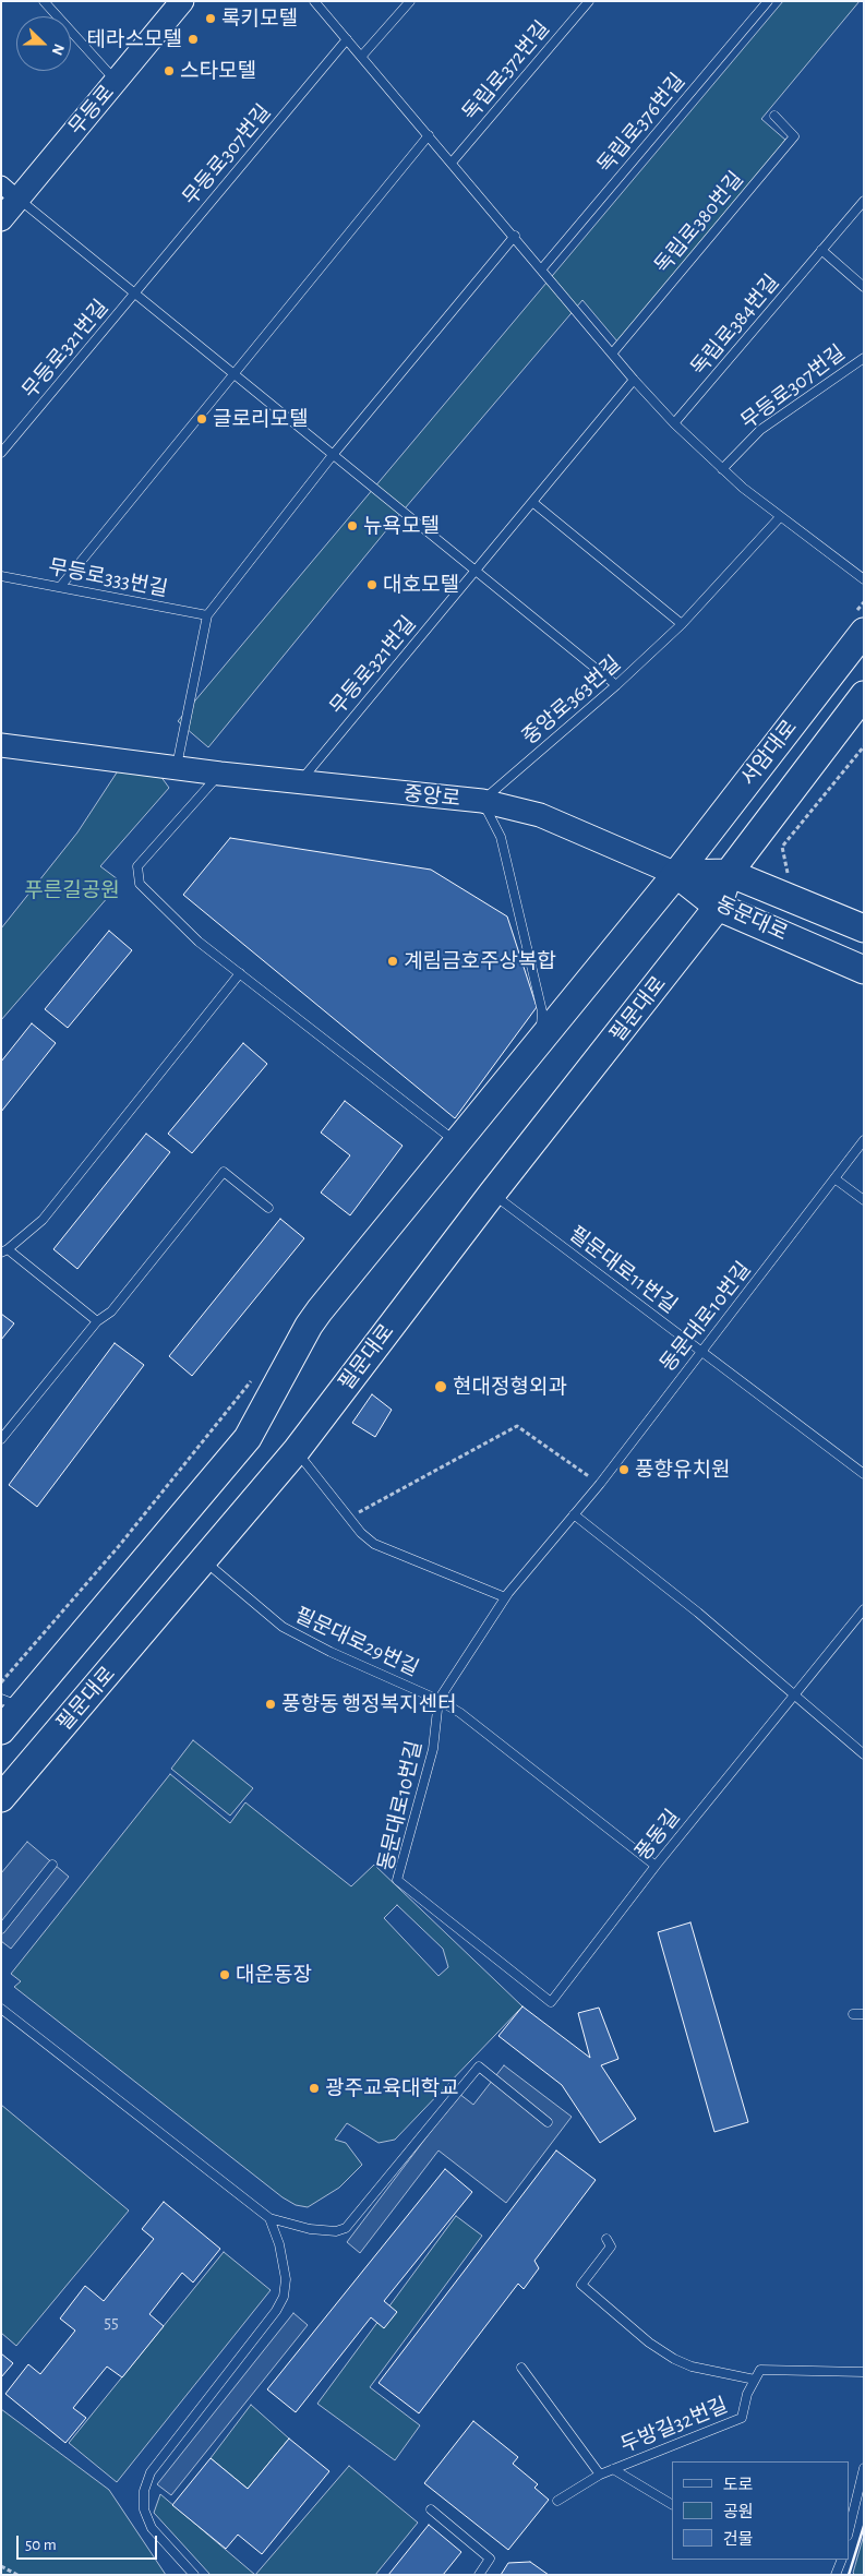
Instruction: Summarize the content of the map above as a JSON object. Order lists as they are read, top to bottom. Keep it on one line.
{"streets":{"main road":["무등로","서암대로","중앙로","동문대로","필문대로"],"lane":["독립로372번길","독립로376번길","무등로307번길","독립로380번길","독립로384번길","무등로321번길","무등로333번길","중앙로363번길","필문대로11번길","동문대로10번길","필문대로29번길","풍동길","두방길32번길"]},"crossings":[["무등로","무등로321번길"],["무등로307번길","무등로321번길"],["무등로321번길","중앙로363번길"],["무등로321번길","중앙로"],["중앙로363번길","중앙로"],["서암대로","중앙로"],["서암대로","동문대로"],["서암대로","필문대로"],["중앙로","동문대로"],["중앙로","필문대로"],["동문대로","필문대로"],["필문대로","필문대로11번길"],["필문대로","필문대로29번길"],["필문대로11번길","동문대로10번길"],["동문대로10번길","필문대로29번길"],["동문대로10번길","풍동길"],["필문대로29번길","풍동길"]],"parks":["푸른길공원"],"places":["록키모텔","테라스모텔","스타모텔","글로리모텔","뉴욕모텔","대호모텔","계림금호주상복합","현대정형외과","풍향유치원","풍향동 행정복지센터","대운동장","광주교육대학교"],"house_numbers":["55"],"legend":["도로","공원","건물"],"scale_bar":"50 m","north":"right"}
